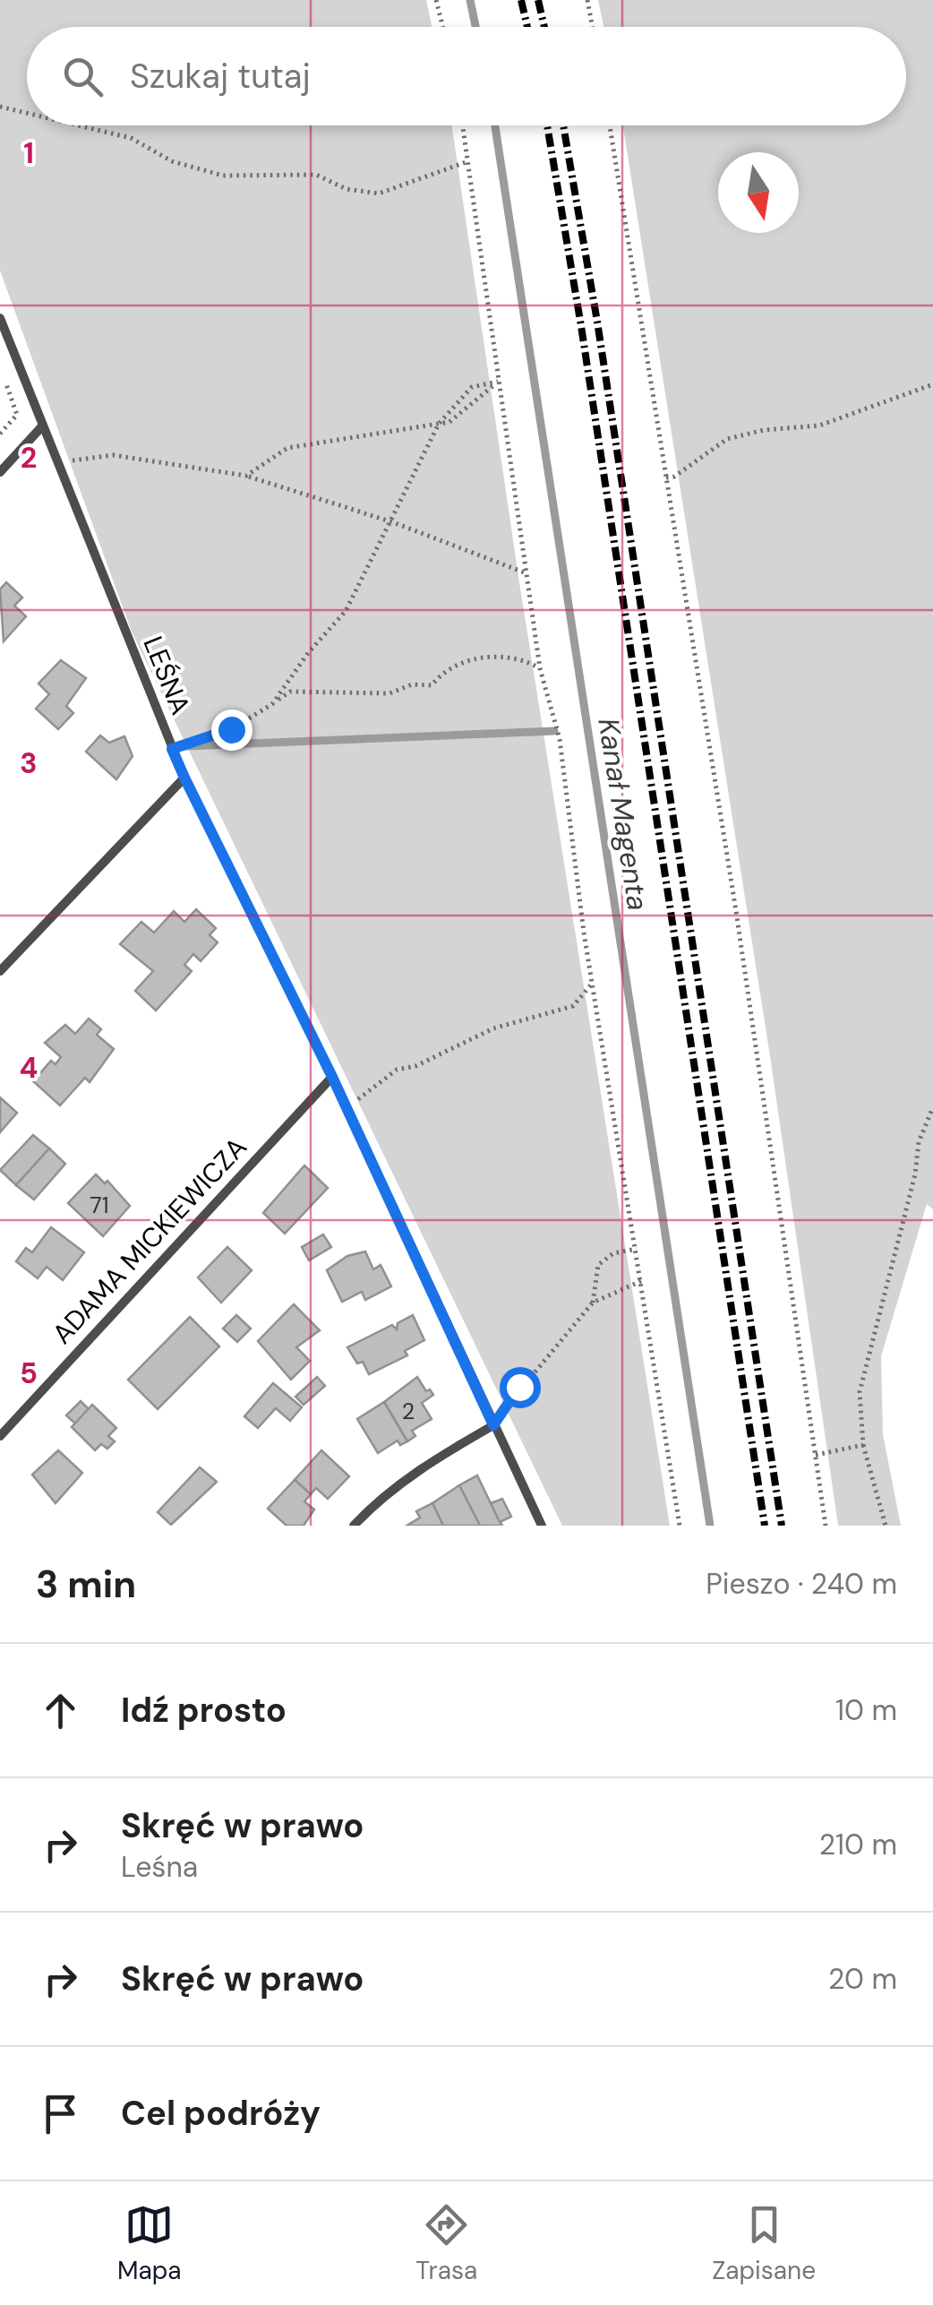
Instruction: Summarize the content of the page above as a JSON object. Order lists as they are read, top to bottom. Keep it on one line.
{"streets":{"street":["LEŚNA","ADAMA MICKIEWICZA"]},"crossings":[["LEŚNA","ADAMA MICKIEWICZA"]],"water":["Kanał Magenta"],"house_numbers":["71","2"],"north":"bottom","page":{"search":"Szukaj tutaj","heading":["3 min","Pieszo · 240 m"],"list":[["Idź prosto","10 m"],["Skręć w prawo","Leśna","210 m"],["Skręć w prawo","20 m"],"Cel podróży"],"nav":["Mapa","Trasa","Zapisane"]},"grid":{"rows":["1","2","3","4","5"]}}
